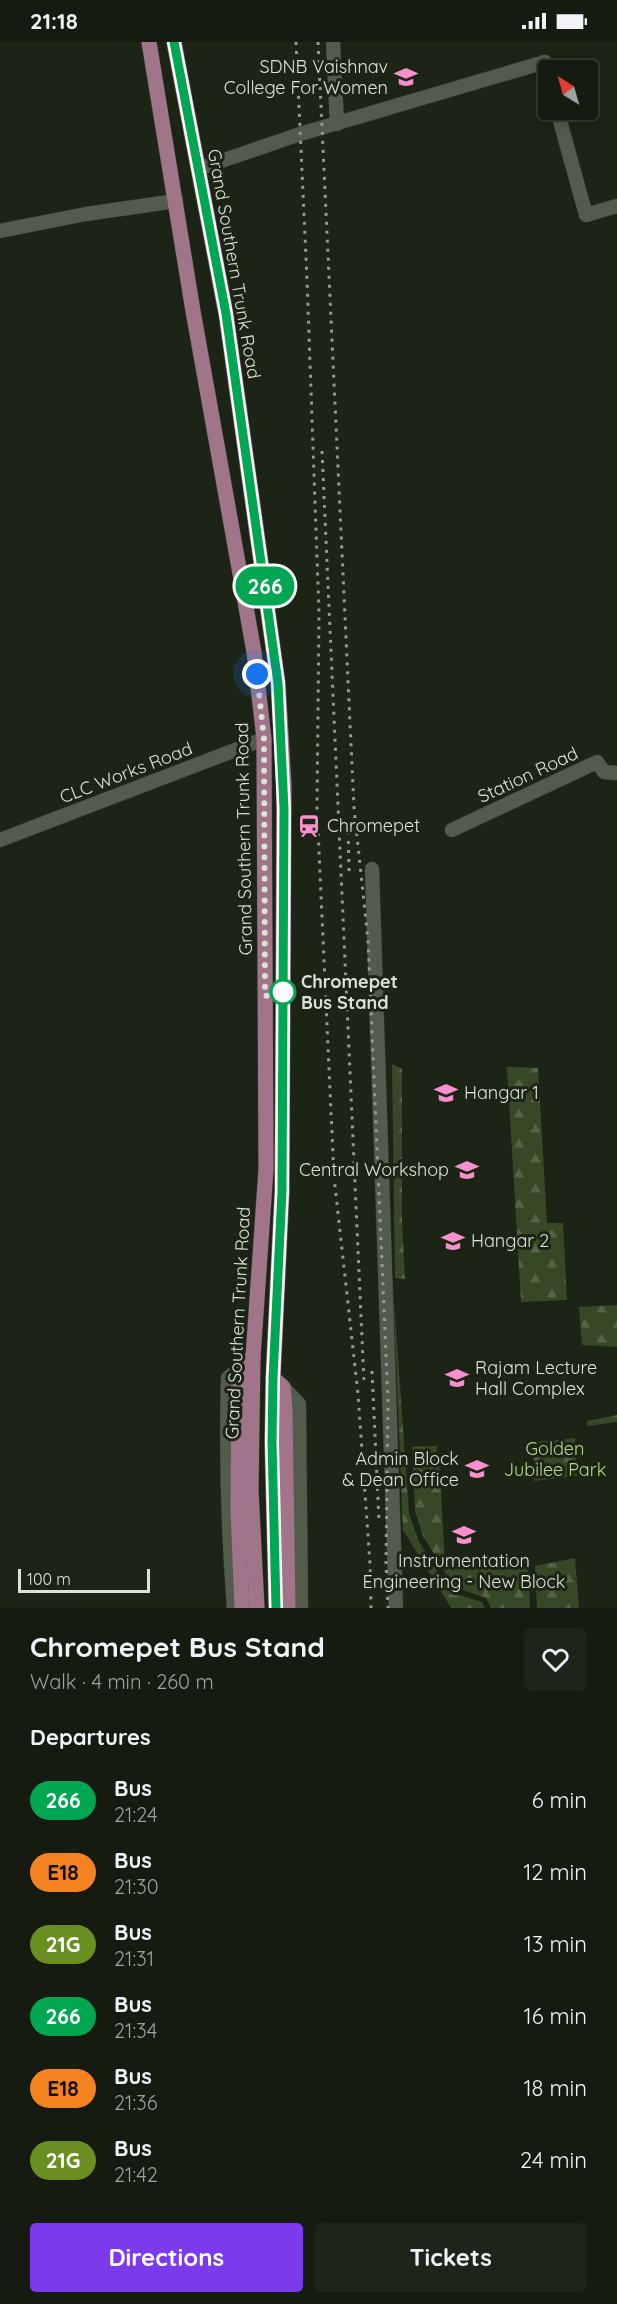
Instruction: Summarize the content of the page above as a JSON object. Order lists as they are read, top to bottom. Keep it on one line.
{"streets":{"main road":["Grand Southern Trunk Road"],"street":["CLC Works Road","Station Road"]},"crossings":[["Grand Southern Trunk Road","CLC Works Road"]],"parks":["Golden Jubilee Park"],"places":{"school or university":["SDNB Vaishnav College For Women","Hangar 1","Central Workshop","Hangar 2","Rajam Lecture Hall Complex","Admin Block & Dean Office","Instrumentation Engineering - New Block"],"station":["Chromepet"],"other":["Chromepet Bus Stand"]},"lines":["bus line 266"],"scale_bar":"100 m","north":"top left","page":{"status":"21:18","on_map":"266","scale":"100 m","heading":[["Chromepet Bus Stand","Walk · 4 min · 260 m"],"Departures"],"list":[{"mark":"266","name":"Bus","note":"21:24","value":"6 min"},{"mark":"E18","name":"Bus","note":"21:30","value":"12 min"},{"mark":"21G","name":"Bus","note":"21:31","value":"13 min"},{"mark":"266","name":"Bus","note":"21:34","value":"16 min"},{"mark":"E18","name":"Bus","note":"21:36","value":"18 min"},{"mark":"21G","name":"Bus","note":"21:42","value":"24 min"}],"buttons":["Directions","Tickets"]}}
